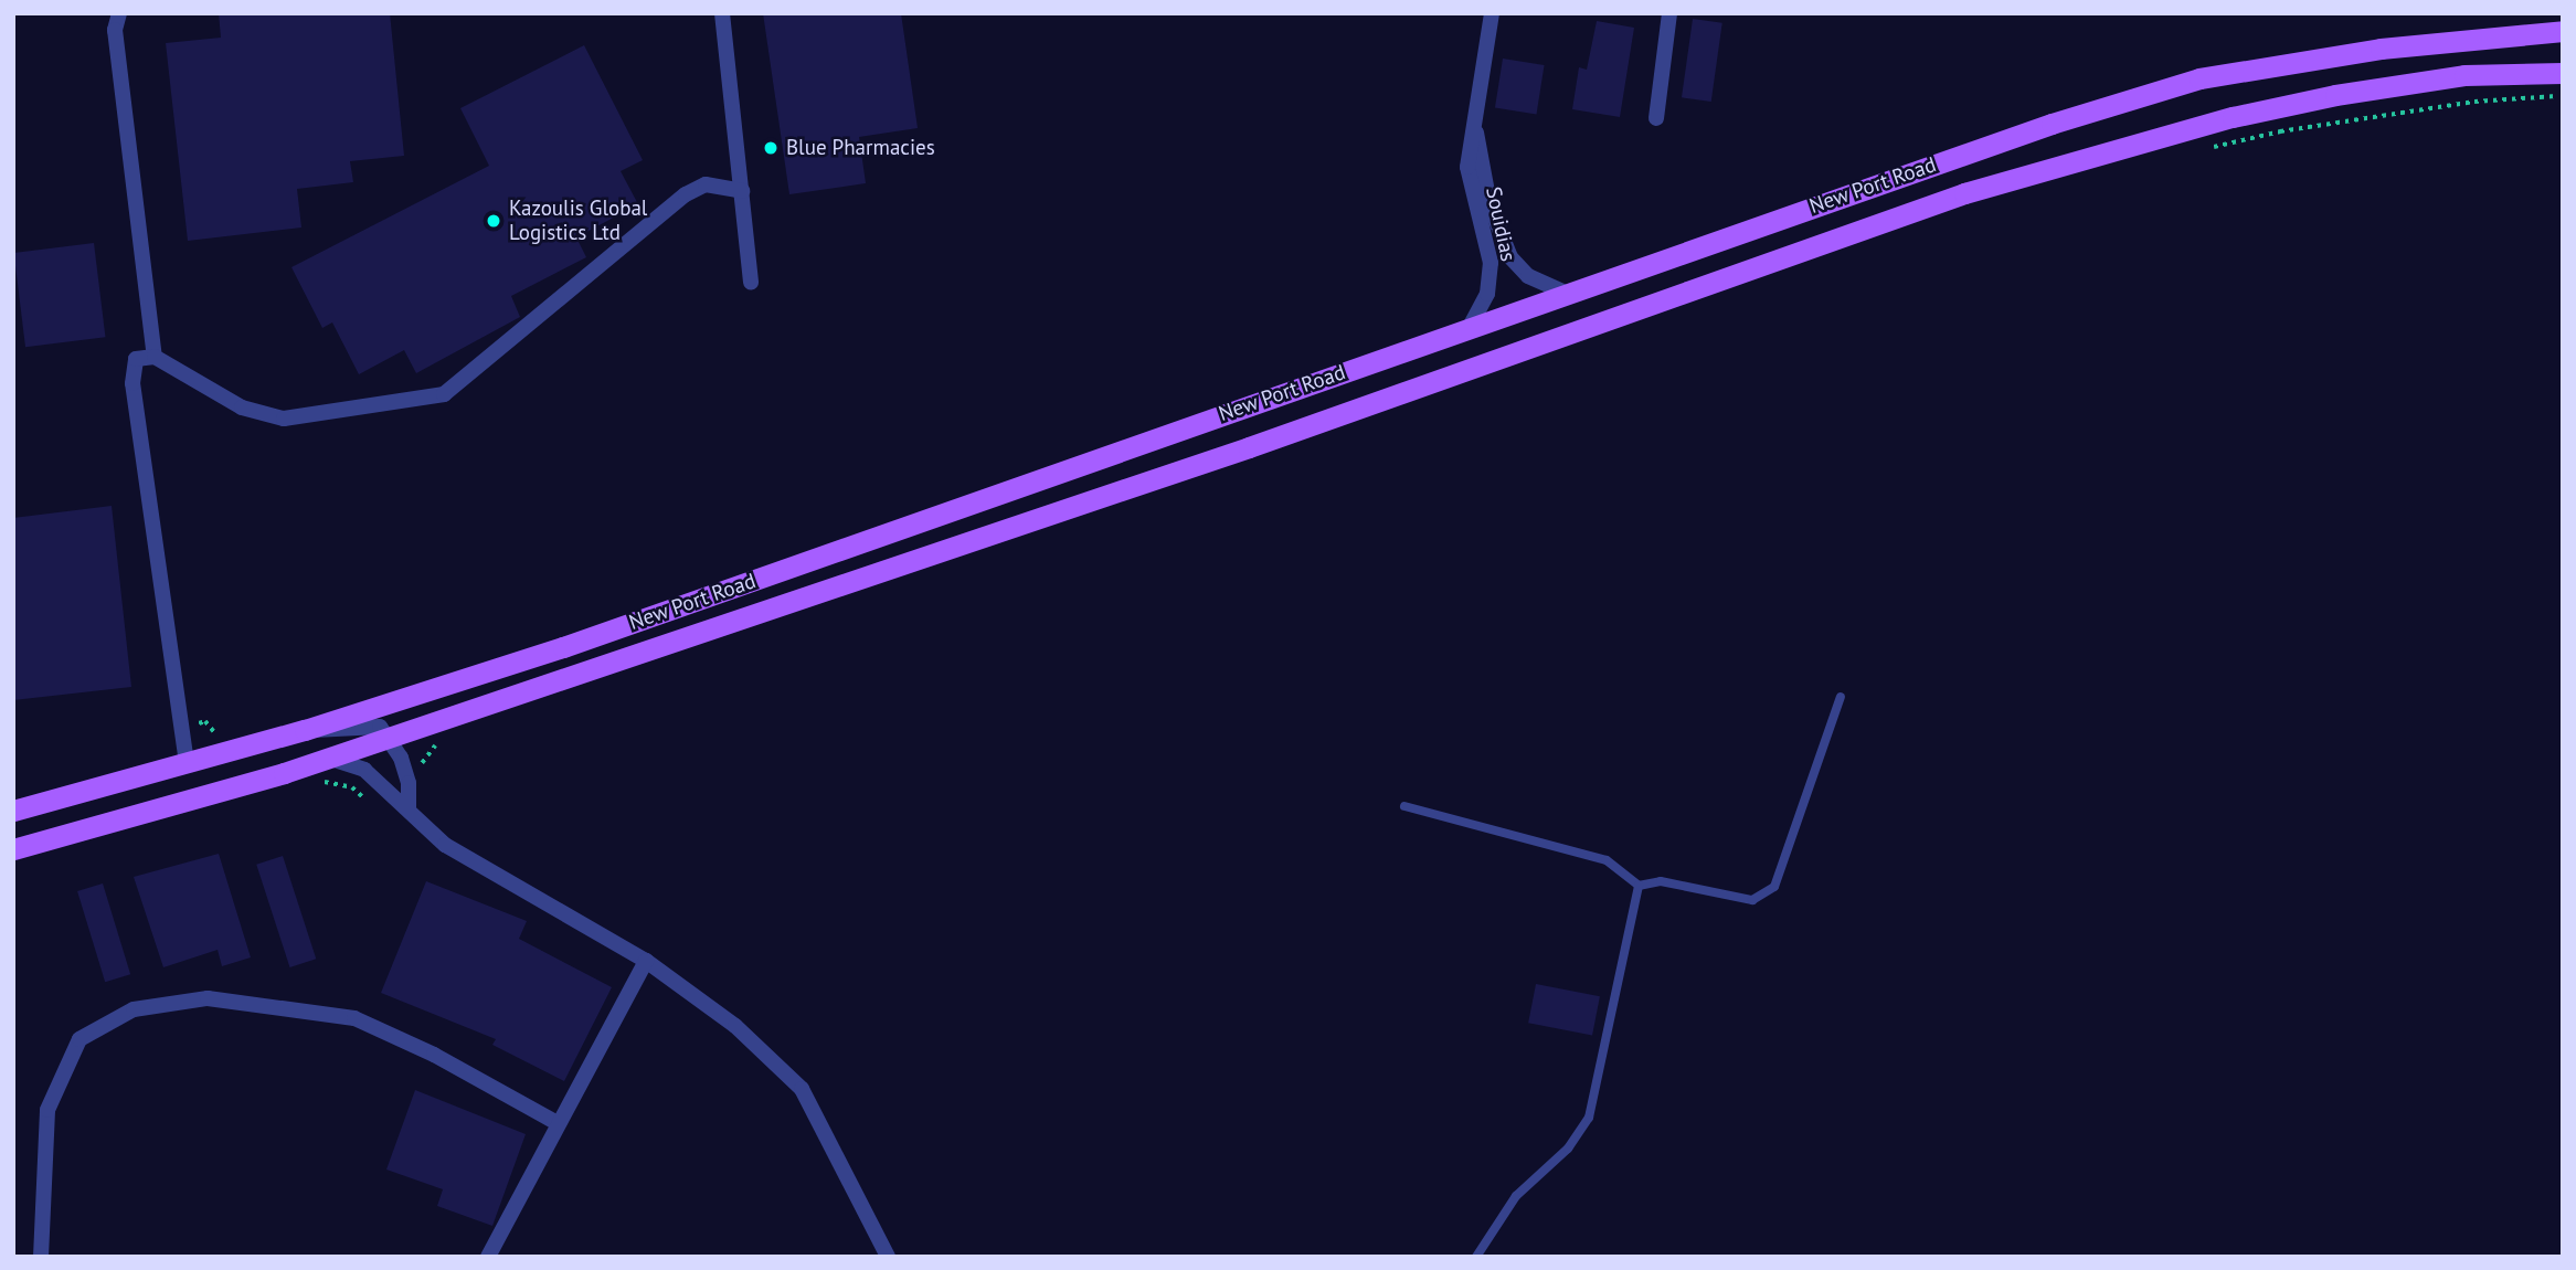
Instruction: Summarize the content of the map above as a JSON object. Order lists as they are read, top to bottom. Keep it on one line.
{"streets":{"main road":["New Port Road"],"street":["Souidias"]},"crossings":[["New Port Road","Souidias"]],"places":["Blue Pharmacies","Kazoulis Global Logistics Ltd"]}
